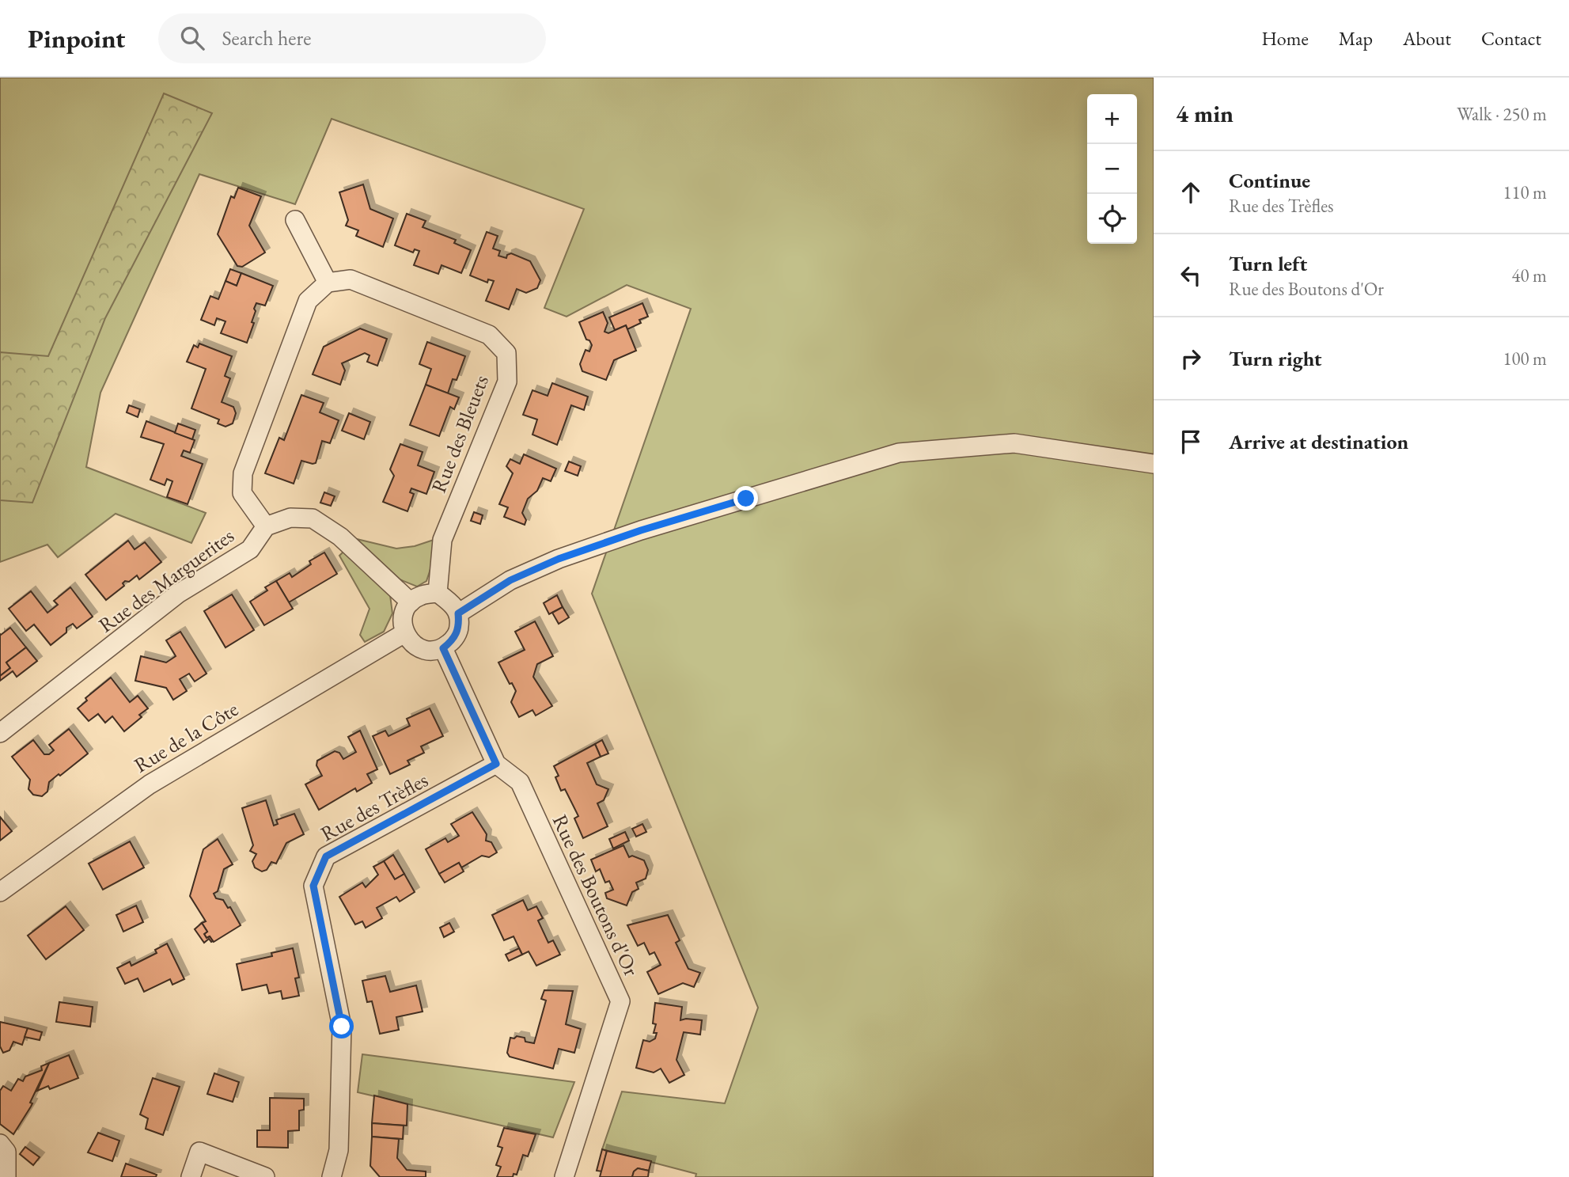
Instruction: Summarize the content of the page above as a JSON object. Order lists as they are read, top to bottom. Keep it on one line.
{"streets":{"street":["Rue des Bleuets","Rue des Marguerites","Rue de la Côte","Rue des Trèfles","Rue des Boutons d'Or"]},"crossings":[["Rue des Bleuets","Rue de la Côte"],["Rue des Bleuets","Rue des Boutons d'Or"],["Rue de la Côte","Rue des Boutons d'Or"],["Rue des Trèfles","Rue des Boutons d'Or"]],"page":{"header":"Pinpoint","search":"Search here","nav":["Home","Map","About","Contact"],"heading":["4 min","Walk · 250 m"],"map_buttons":["+","−"],"list":[["Continue","Rue des Trèfles","110 m"],["Turn left","Rue des Boutons d'Or","40 m"],["Turn right","100 m"],"Arrive at destination"]}}
